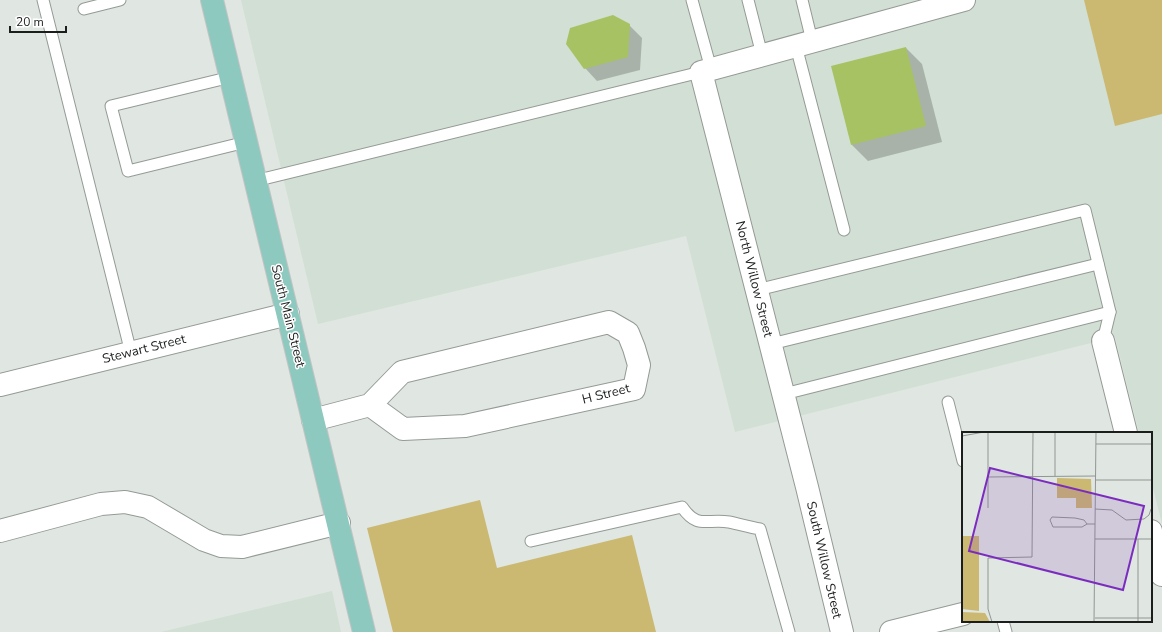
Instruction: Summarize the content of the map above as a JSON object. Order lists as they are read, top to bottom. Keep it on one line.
{"streets":{"main road":["South Main Street"],"street":["North Willow Street","Stewart Street","H Street","South Willow Street"]},"crossings":[["North Willow Street","South Willow Street"],["South Main Street","Stewart Street"]],"scale_bar":"20 m"}
